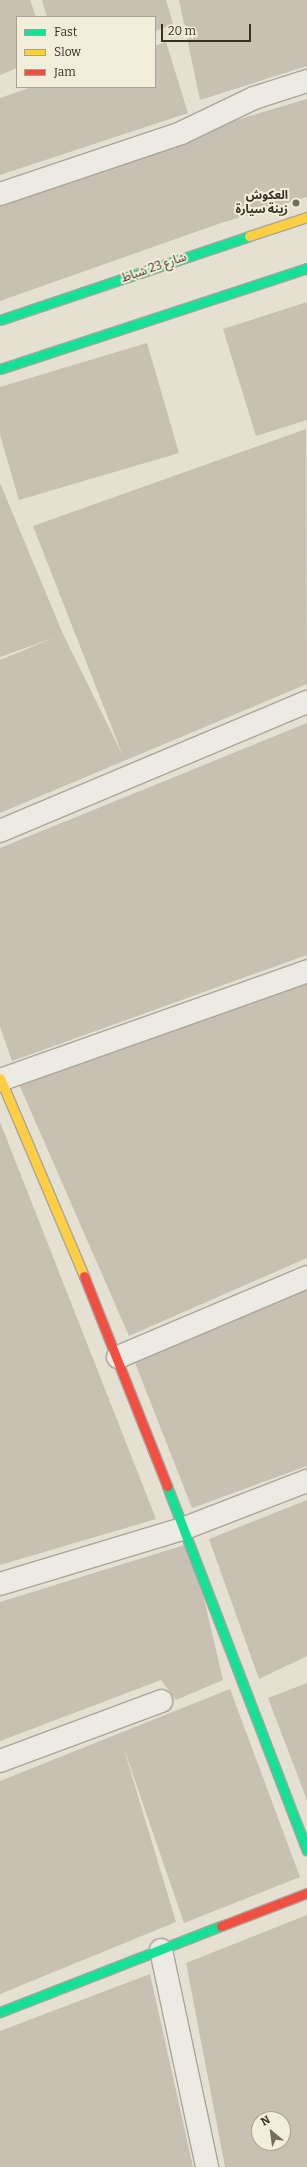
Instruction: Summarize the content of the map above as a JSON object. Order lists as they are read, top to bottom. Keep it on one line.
{"streets":{"street":["شارع 23 شباط"]},"places":["العكوش زينة سيارة"],"legend":["Fast","Slow","Jam"],"scale_bar":"20 m","north":"top left"}
